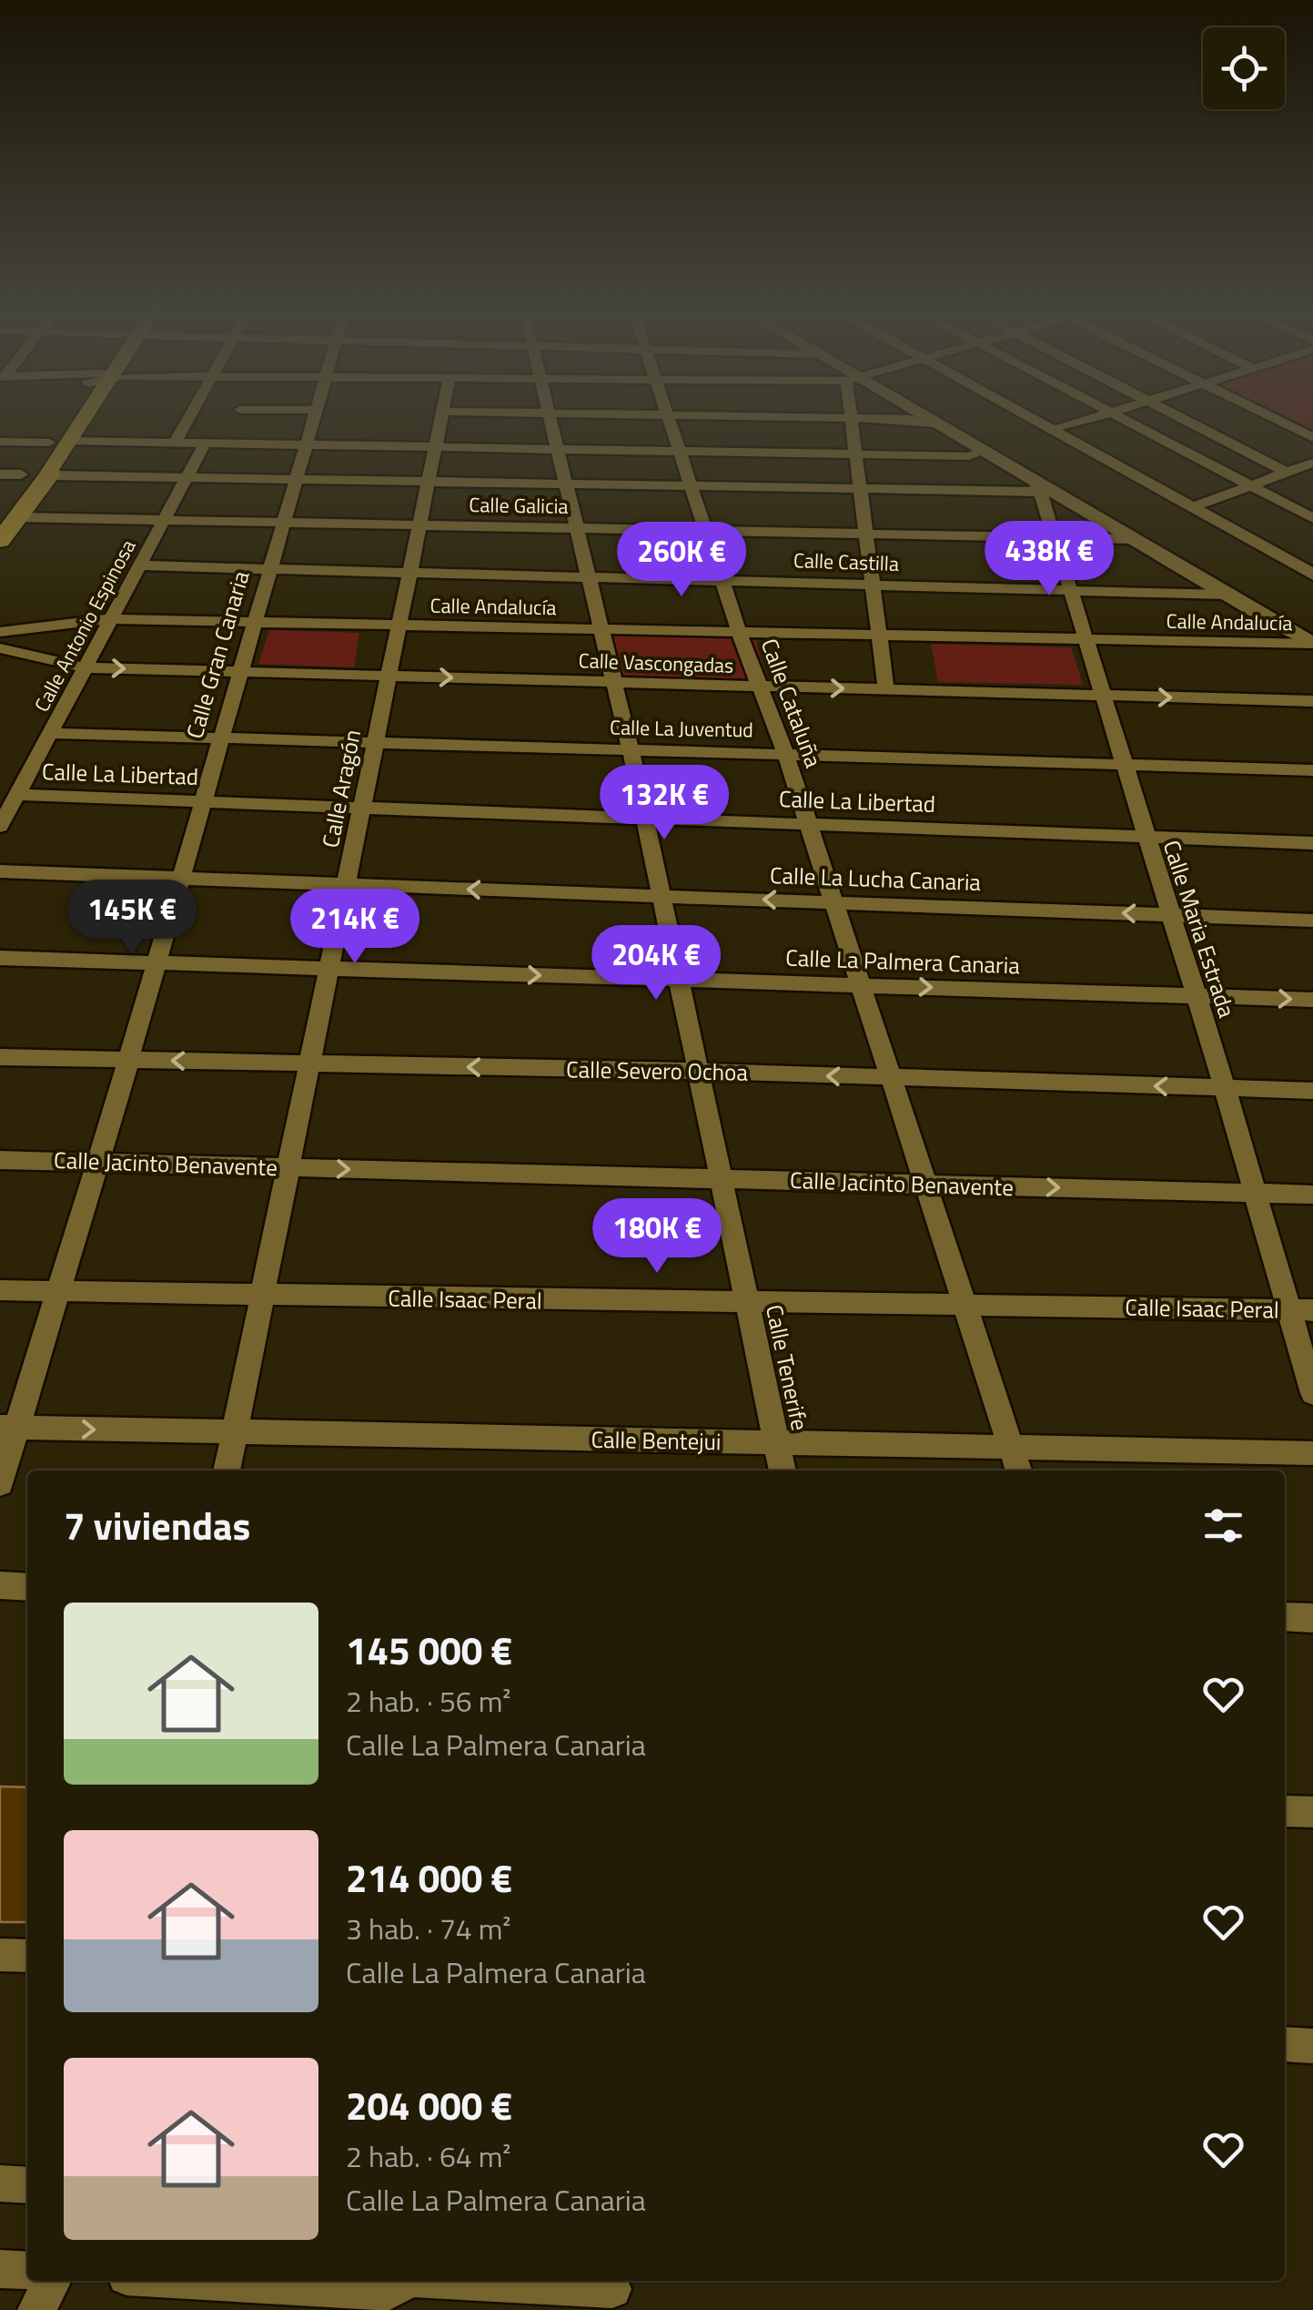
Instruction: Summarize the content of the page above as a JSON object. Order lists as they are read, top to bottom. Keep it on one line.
{"streets":{"street":["Calle Galicia","Calle Castilla","Calle Andalucía","Calle Antonio Espinosa","Calle Gran Canaria","Calle Vascongadas","Calle Cataluña","Calle La Juventud","Calle La Libertad","Calle Aragón","Calle La Lucha Canaria","Calle Maria Estrada","Calle La Palmera Canaria","Calle Severo Ochoa","Calle Jacinto Benavente","Calle Isaac Peral","Calle Tenerife","Calle Bentejui"]},"crossings":[["Calle Galicia","Calle Antonio Espinosa"],["Calle Galicia","Calle Gran Canaria"],["Calle Galicia","Calle Cataluña"],["Calle Galicia","Calle Aragón"],["Calle Galicia","Calle Maria Estrada"],["Calle Galicia","Calle Tenerife"],["Calle Castilla","Calle Antonio Espinosa"],["Calle Castilla","Calle Gran Canaria"],["Calle Castilla","Calle Cataluña"],["Calle Castilla","Calle Aragón"],["Calle Castilla","Calle Maria Estrada"],["Calle Castilla","Calle Tenerife"],["Calle Andalucía","Calle Antonio Espinosa"],["Calle Andalucía","Calle Gran Canaria"],["Calle Andalucía","Calle Cataluña"],["Calle Andalucía","Calle Aragón"],["Calle Andalucía","Calle Maria Estrada"],["Calle Andalucía","Calle Tenerife"],["Calle Antonio Espinosa","Calle Vascongadas"],["Calle Antonio Espinosa","Calle La Juventud"],["Calle Antonio Espinosa","Calle La Libertad"],["Calle Gran Canaria","Calle Vascongadas"],["Calle Gran Canaria","Calle La Juventud"],["Calle Gran Canaria","Calle La Libertad"],["Calle Gran Canaria","Calle La Lucha Canaria"],["Calle Gran Canaria","Calle La Palmera Canaria"],["Calle Gran Canaria","Calle Severo Ochoa"],["Calle Gran Canaria","Calle Jacinto Benavente"],["Calle Gran Canaria","Calle Isaac Peral"],["Calle Gran Canaria","Calle Bentejui"],["Calle Vascongadas","Calle Cataluña"],["Calle Vascongadas","Calle Aragón"],["Calle Vascongadas","Calle Maria Estrada"],["Calle Vascongadas","Calle Tenerife"],["Calle Cataluña","Calle La Juventud"],["Calle Cataluña","Calle La Libertad"],["Calle Cataluña","Calle La Lucha Canaria"],["Calle Cataluña","Calle La Palmera Canaria"],["Calle Cataluña","Calle Severo Ochoa"],["Calle Cataluña","Calle Jacinto Benavente"],["Calle Cataluña","Calle Isaac Peral"],["Calle Cataluña","Calle Bentejui"],["Calle La Juventud","Calle Aragón"],["Calle La Juventud","Calle Maria Estrada"],["Calle La Juventud","Calle Tenerife"],["Calle La Libertad","Calle Aragón"],["Calle La Libertad","Calle Maria Estrada"],["Calle La Libertad","Calle Tenerife"],["Calle Aragón","Calle La Lucha Canaria"],["Calle Aragón","Calle La Palmera Canaria"],["Calle Aragón","Calle Severo Ochoa"],["Calle Aragón","Calle Jacinto Benavente"],["Calle Aragón","Calle Isaac Peral"],["Calle Aragón","Calle Bentejui"],["Calle La Lucha Canaria","Calle Maria Estrada"],["Calle La Lucha Canaria","Calle Tenerife"],["Calle Maria Estrada","Calle La Palmera Canaria"],["Calle Maria Estrada","Calle Severo Ochoa"],["Calle Maria Estrada","Calle Jacinto Benavente"],["Calle Maria Estrada","Calle Isaac Peral"],["Calle La Palmera Canaria","Calle Tenerife"],["Calle Severo Ochoa","Calle Tenerife"],["Calle Jacinto Benavente","Calle Tenerife"],["Calle Isaac Peral","Calle Tenerife"],["Calle Tenerife","Calle Bentejui"]],"one_way":["Calle La Lucha Canaria","Calle La Palmera Canaria","Calle Severo Ochoa","Calle Jacinto Benavente"],"page":{"price":["438K €","260K €","132K €","145K €","214K €","204K €","180K €"],"heading":"7 viviendas","list":[{"name":"145 000 €","note":"2 hab. · 56 m² · Calle La Palmera Canaria"},{"name":"214 000 €","note":"3 hab. · 74 m² · Calle La Palmera Canaria"},{"name":"204 000 €","note":"2 hab. · 64 m² · Calle La Palmera Canaria"}]}}
